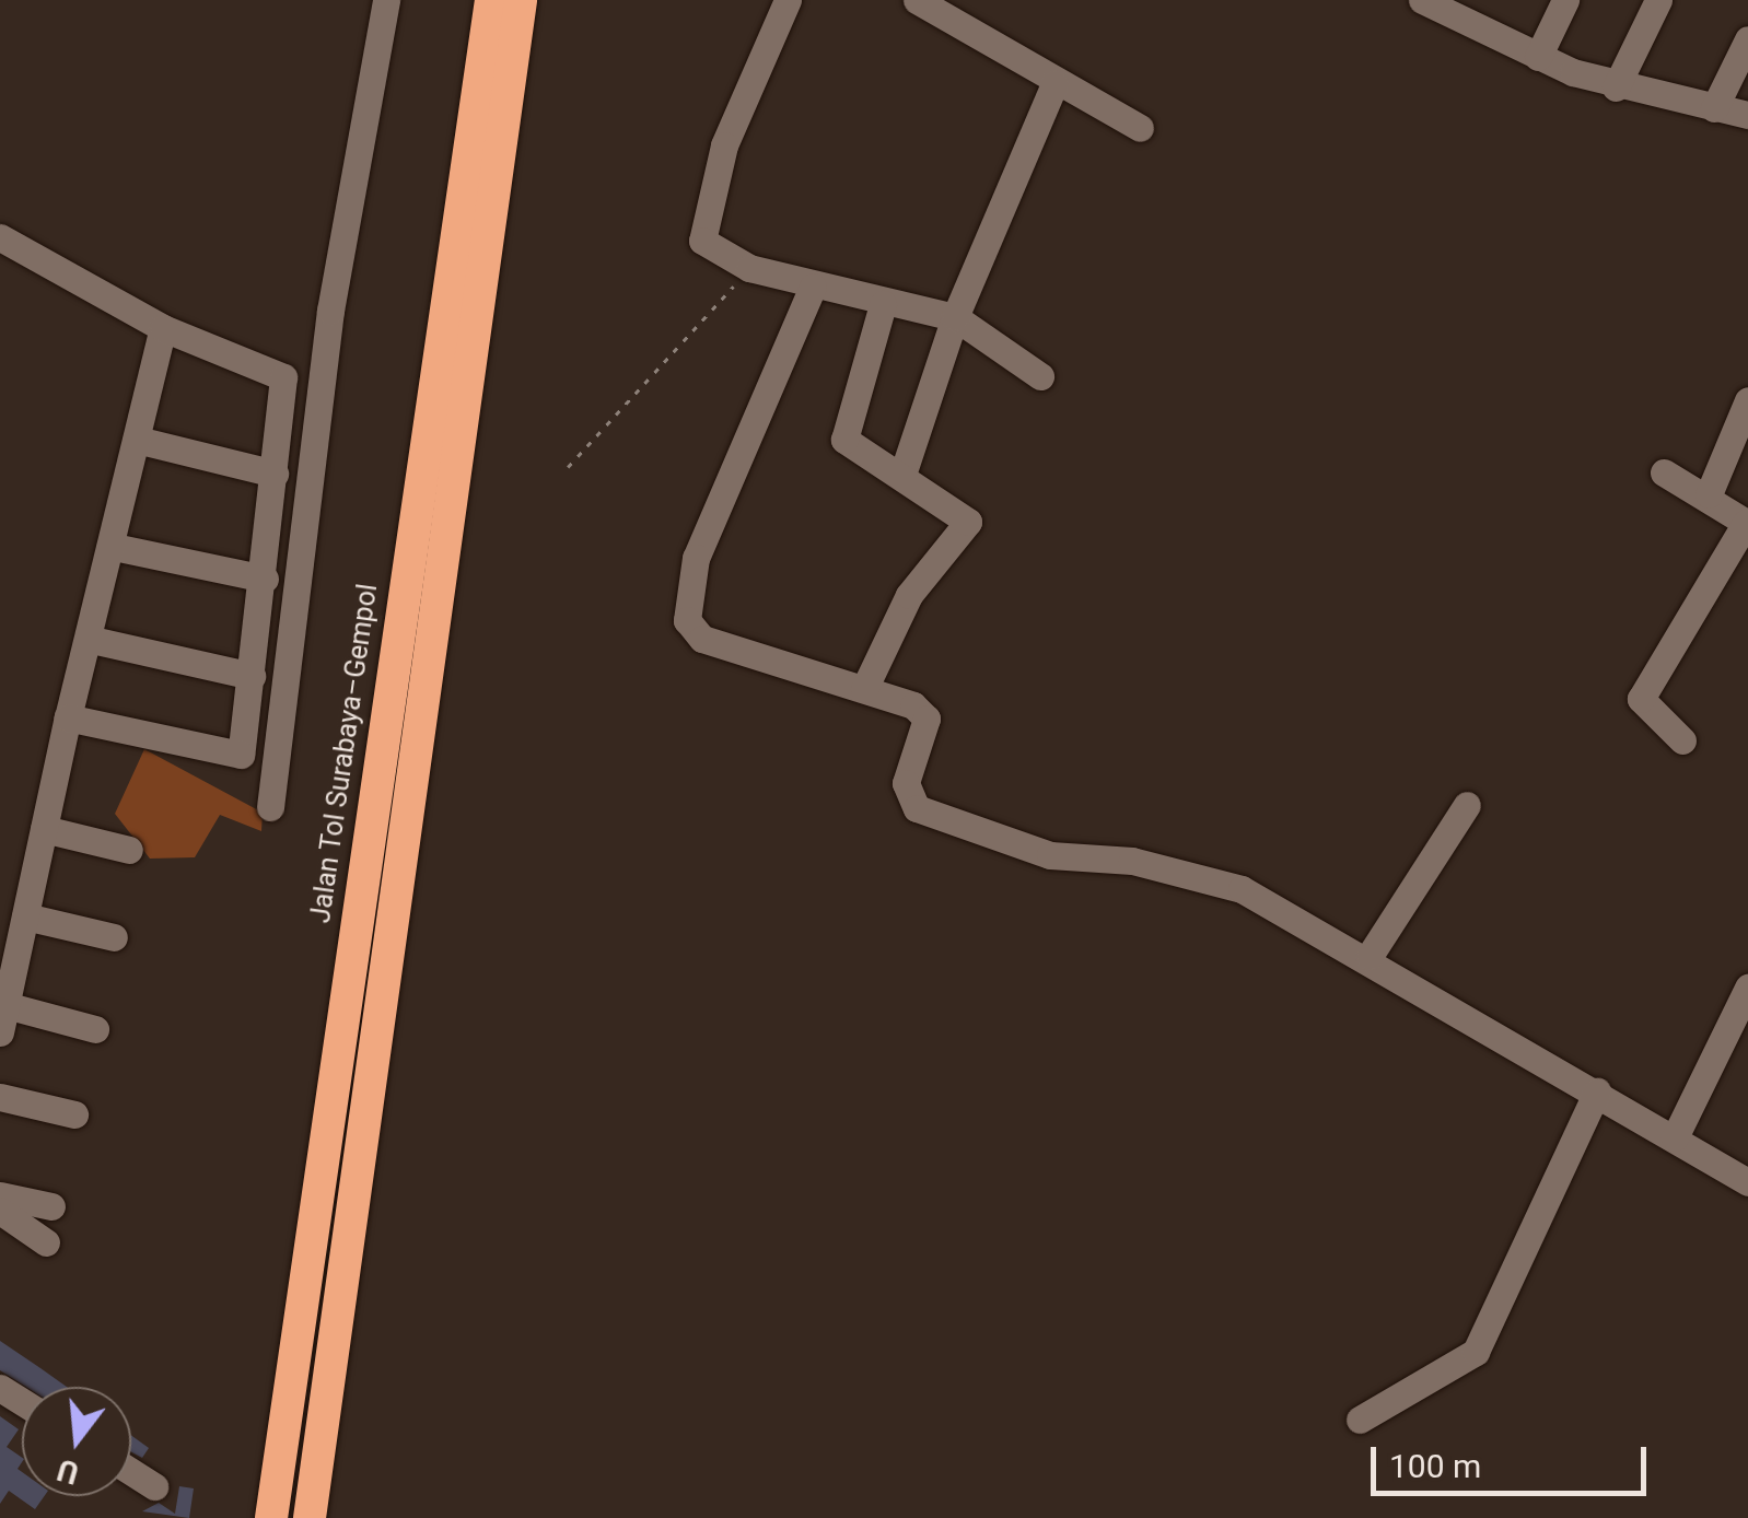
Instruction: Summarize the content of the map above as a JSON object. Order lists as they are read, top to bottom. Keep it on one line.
{"streets":{"highway":["Jalan Tol Surabaya–Gempol"]},"scale_bar":"100 m","north":"bottom"}
